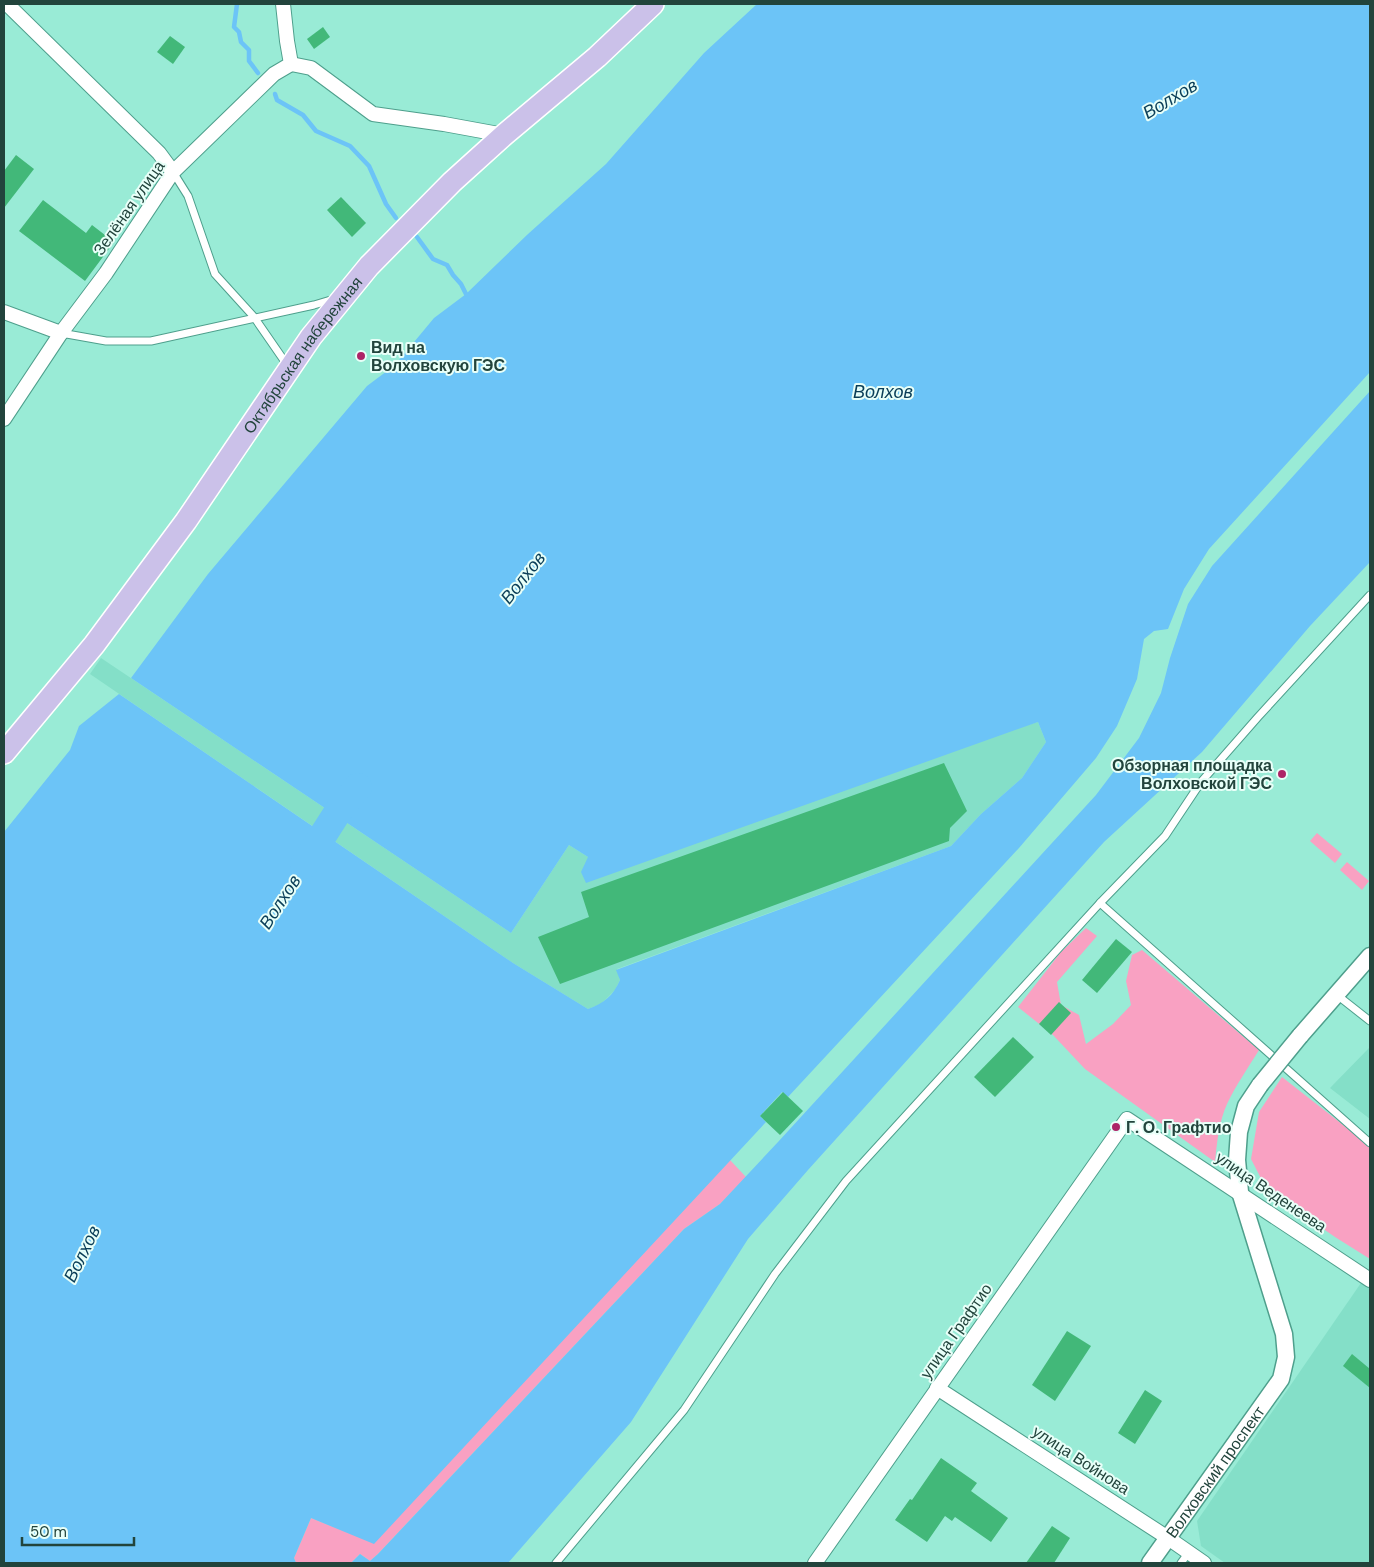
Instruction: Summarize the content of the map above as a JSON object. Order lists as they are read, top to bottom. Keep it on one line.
{"streets":{"main road":["Октябрьская набережная"],"street":["Зелёная улица","улица Веденеева","улица Графтио","улица Войнова","Волховский проспект"]},"crossings":[["улица Веденеева","улица Графтио"],["улица Веденеева","Волховский проспект"],["улица Графтио","улица Войнова"],["улица Войнова","Волховский проспект"]],"water":["Волхов"],"places":["Вид на Волховскую ГЭС","Обзорная площадка Волховской ГЭС","Г. О. Графтио"],"scale_bar":"50 m"}
